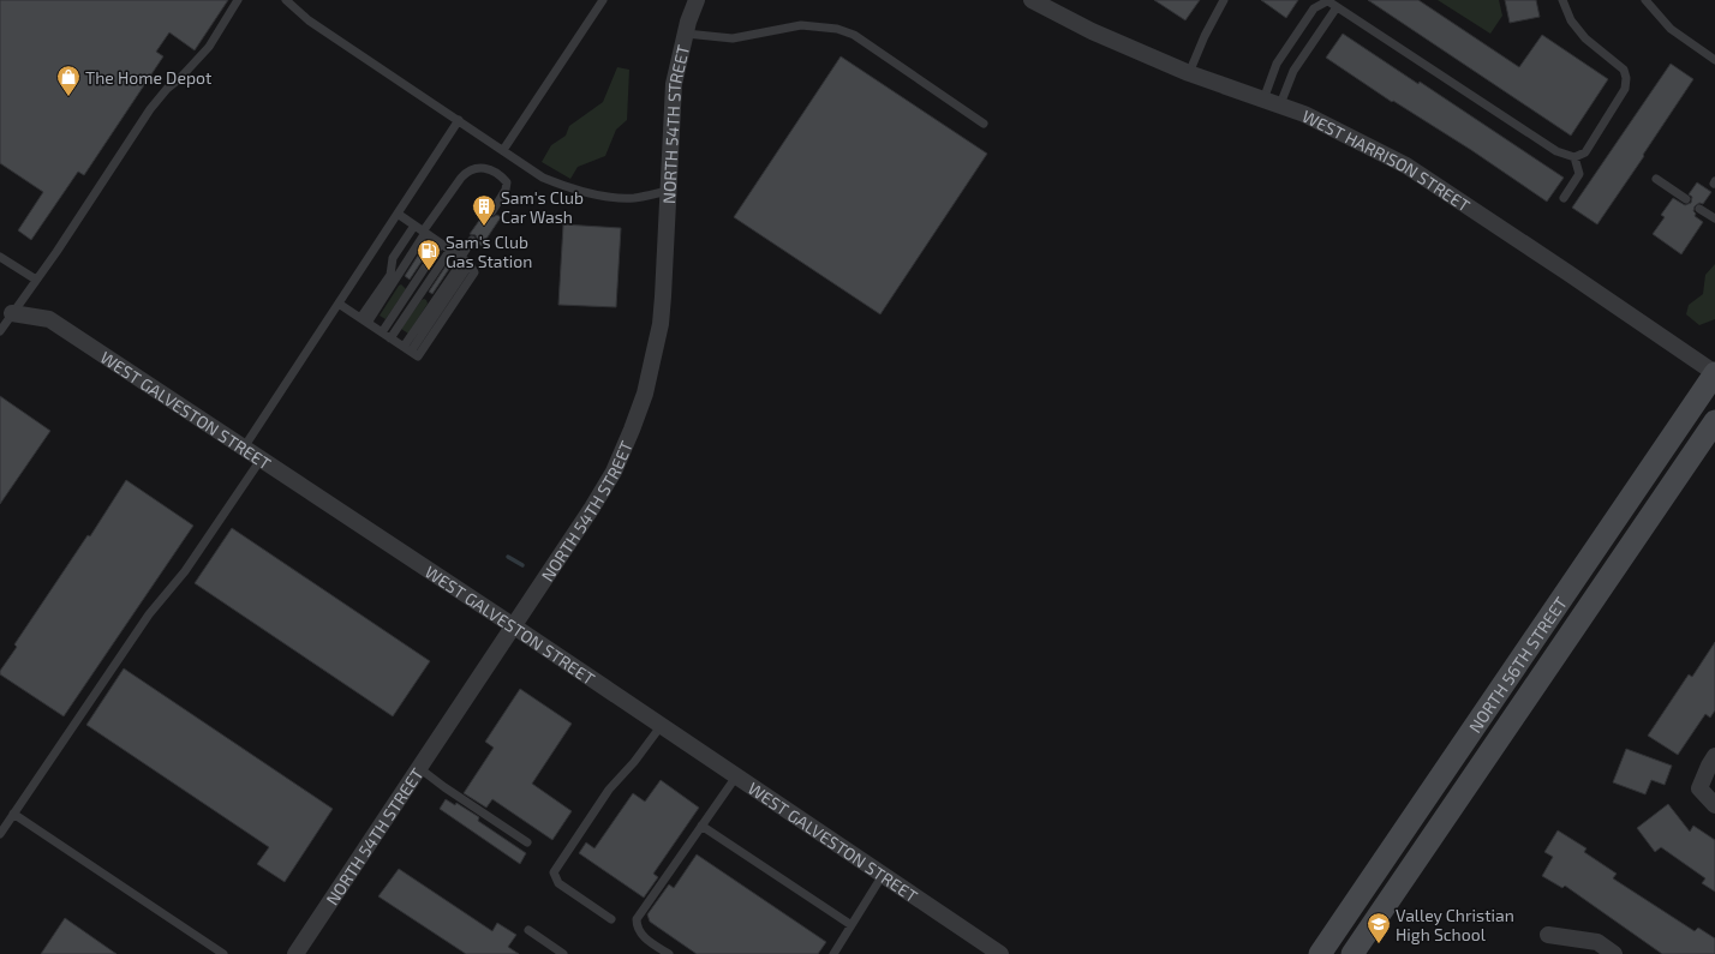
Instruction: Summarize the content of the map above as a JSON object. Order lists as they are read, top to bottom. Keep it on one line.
{"streets":{"main road":["NORTH 56TH STREET"],"street":["NORTH 54TH STREET","WEST HARRISON STREET","WEST GALVESTON STREET"]},"crossings":[["NORTH 54TH STREET","WEST GALVESTON STREET"],["WEST HARRISON STREET","NORTH 56TH STREET"]],"places":{"shop":["The Home Depot"],"building":["Sam's Club Car Wash"],"fuel station":["Sam's Club Gas Station"],"school or university":["Valley Christian High School"]}}
